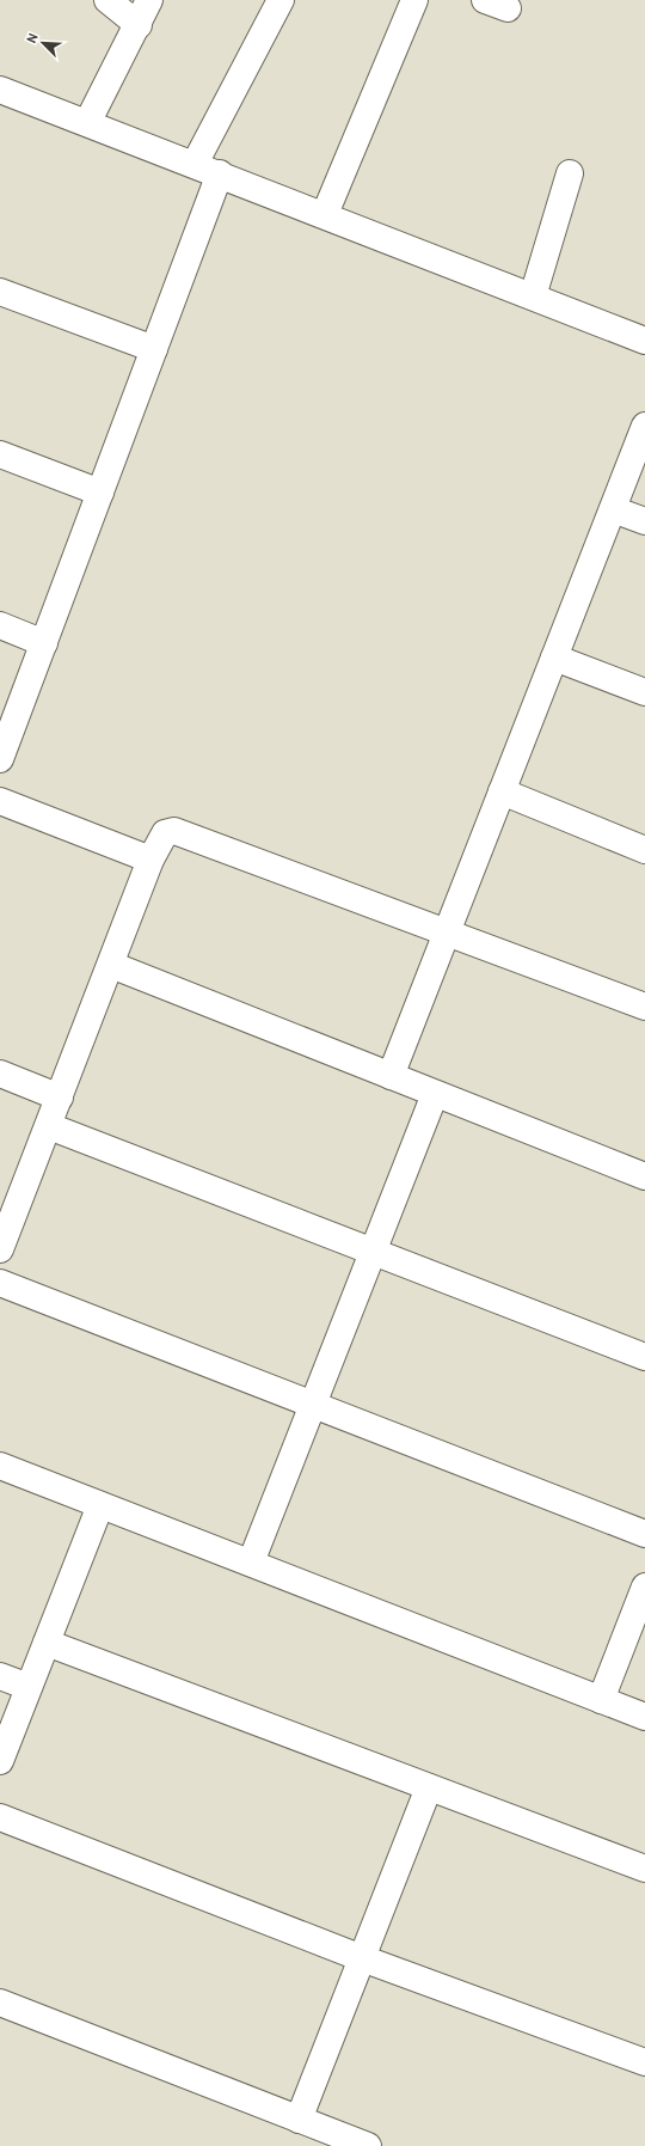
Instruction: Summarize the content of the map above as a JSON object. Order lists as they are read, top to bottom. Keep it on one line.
{"north":"top left"}
